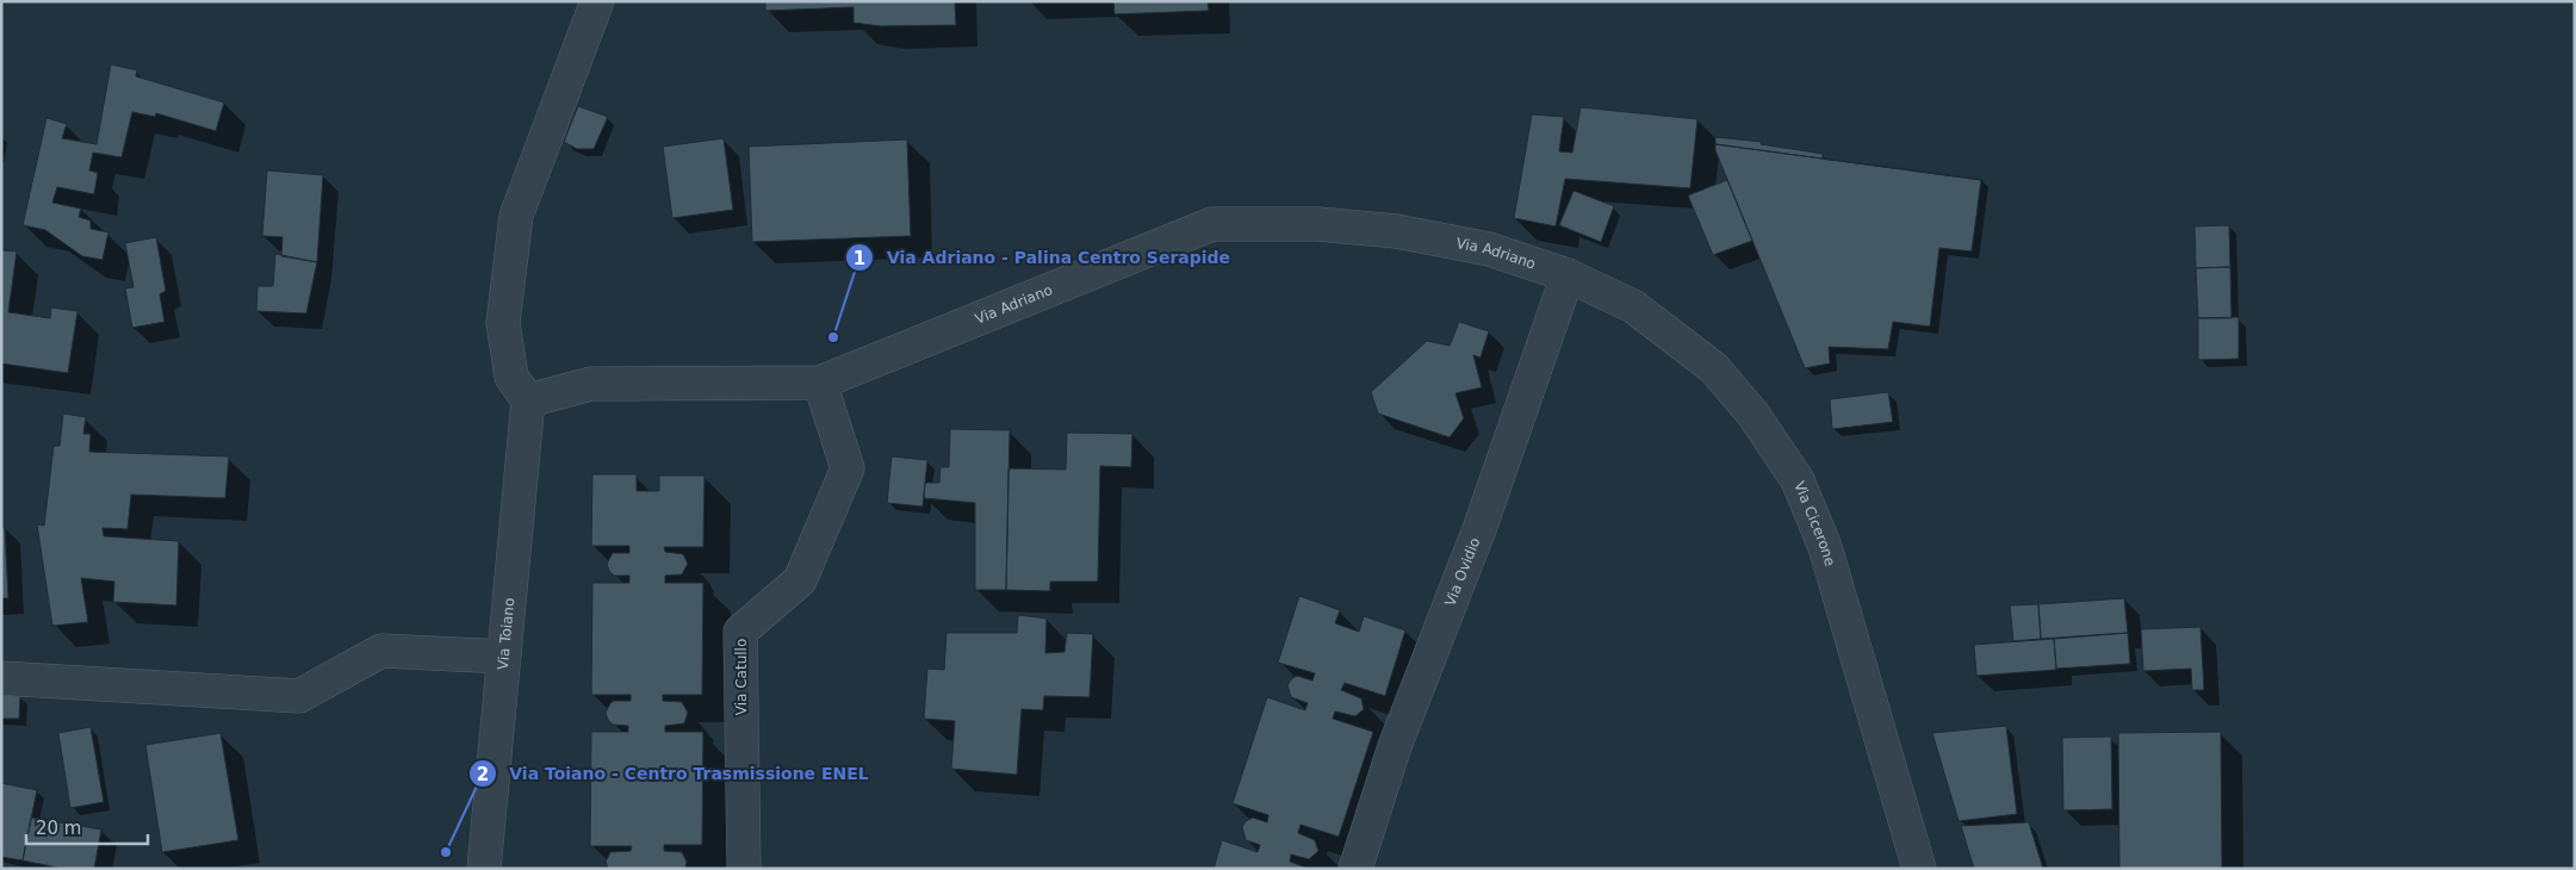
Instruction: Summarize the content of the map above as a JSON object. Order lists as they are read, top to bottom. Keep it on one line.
{"streets":{"street":["Via Adriano","Via Cicerone","Via Ovidio","Via Toiano","Via Catullo"]},"crossings":[["Via Adriano","Via Cicerone"],["Via Adriano","Via Ovidio"],["Via Adriano","Via Toiano"],["Via Adriano","Via Catullo"],["Via Cicerone","Via Ovidio"]],"places":["Via Adriano - Palina Centro Serapide","Via Toiano - Centro Trasmissione ENEL"],"scale_bar":"20 m"}
